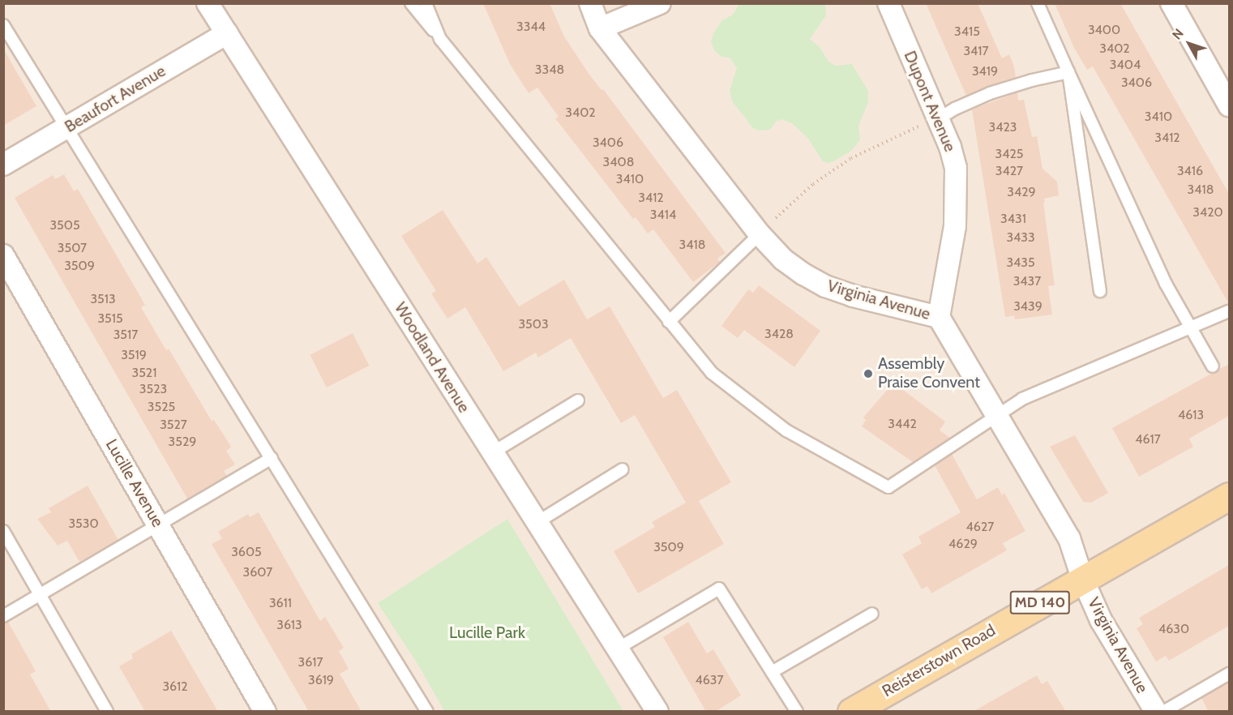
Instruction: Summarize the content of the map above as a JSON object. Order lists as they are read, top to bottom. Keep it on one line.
{"streets":{"main road":["MD 140","Reisterstown Road"],"street":["Beaufort Avenue","Dupont Avenue","Virginia Avenue","Woodland Avenue","Lucille Avenue"]},"crossings":[["Beaufort Avenue","Woodland Avenue"],["Dupont Avenue","Virginia Avenue"],["Virginia Avenue","Reisterstown Road"]],"parks":["Lucille Park"],"places":["Assembly Praise Convent"],"house_numbers":["3344","3400","3415","3402","3417","3404","3348","3419","3406","3402","3410","3423","3412","3406","3425","3408","3427","3416","3410","3418","3429","3412","3420","3414","3431","3505","3433","3418","3507","3435","3509","3437","3513","3439","3515","3503","3428","3517","3519","3521","3523","3525","4613","3442","3527","4617","3529","3530","4627","4629","3509","3605","3607","3611","3613","4630","3617","3619","4637","3612"],"north":"top left"}
